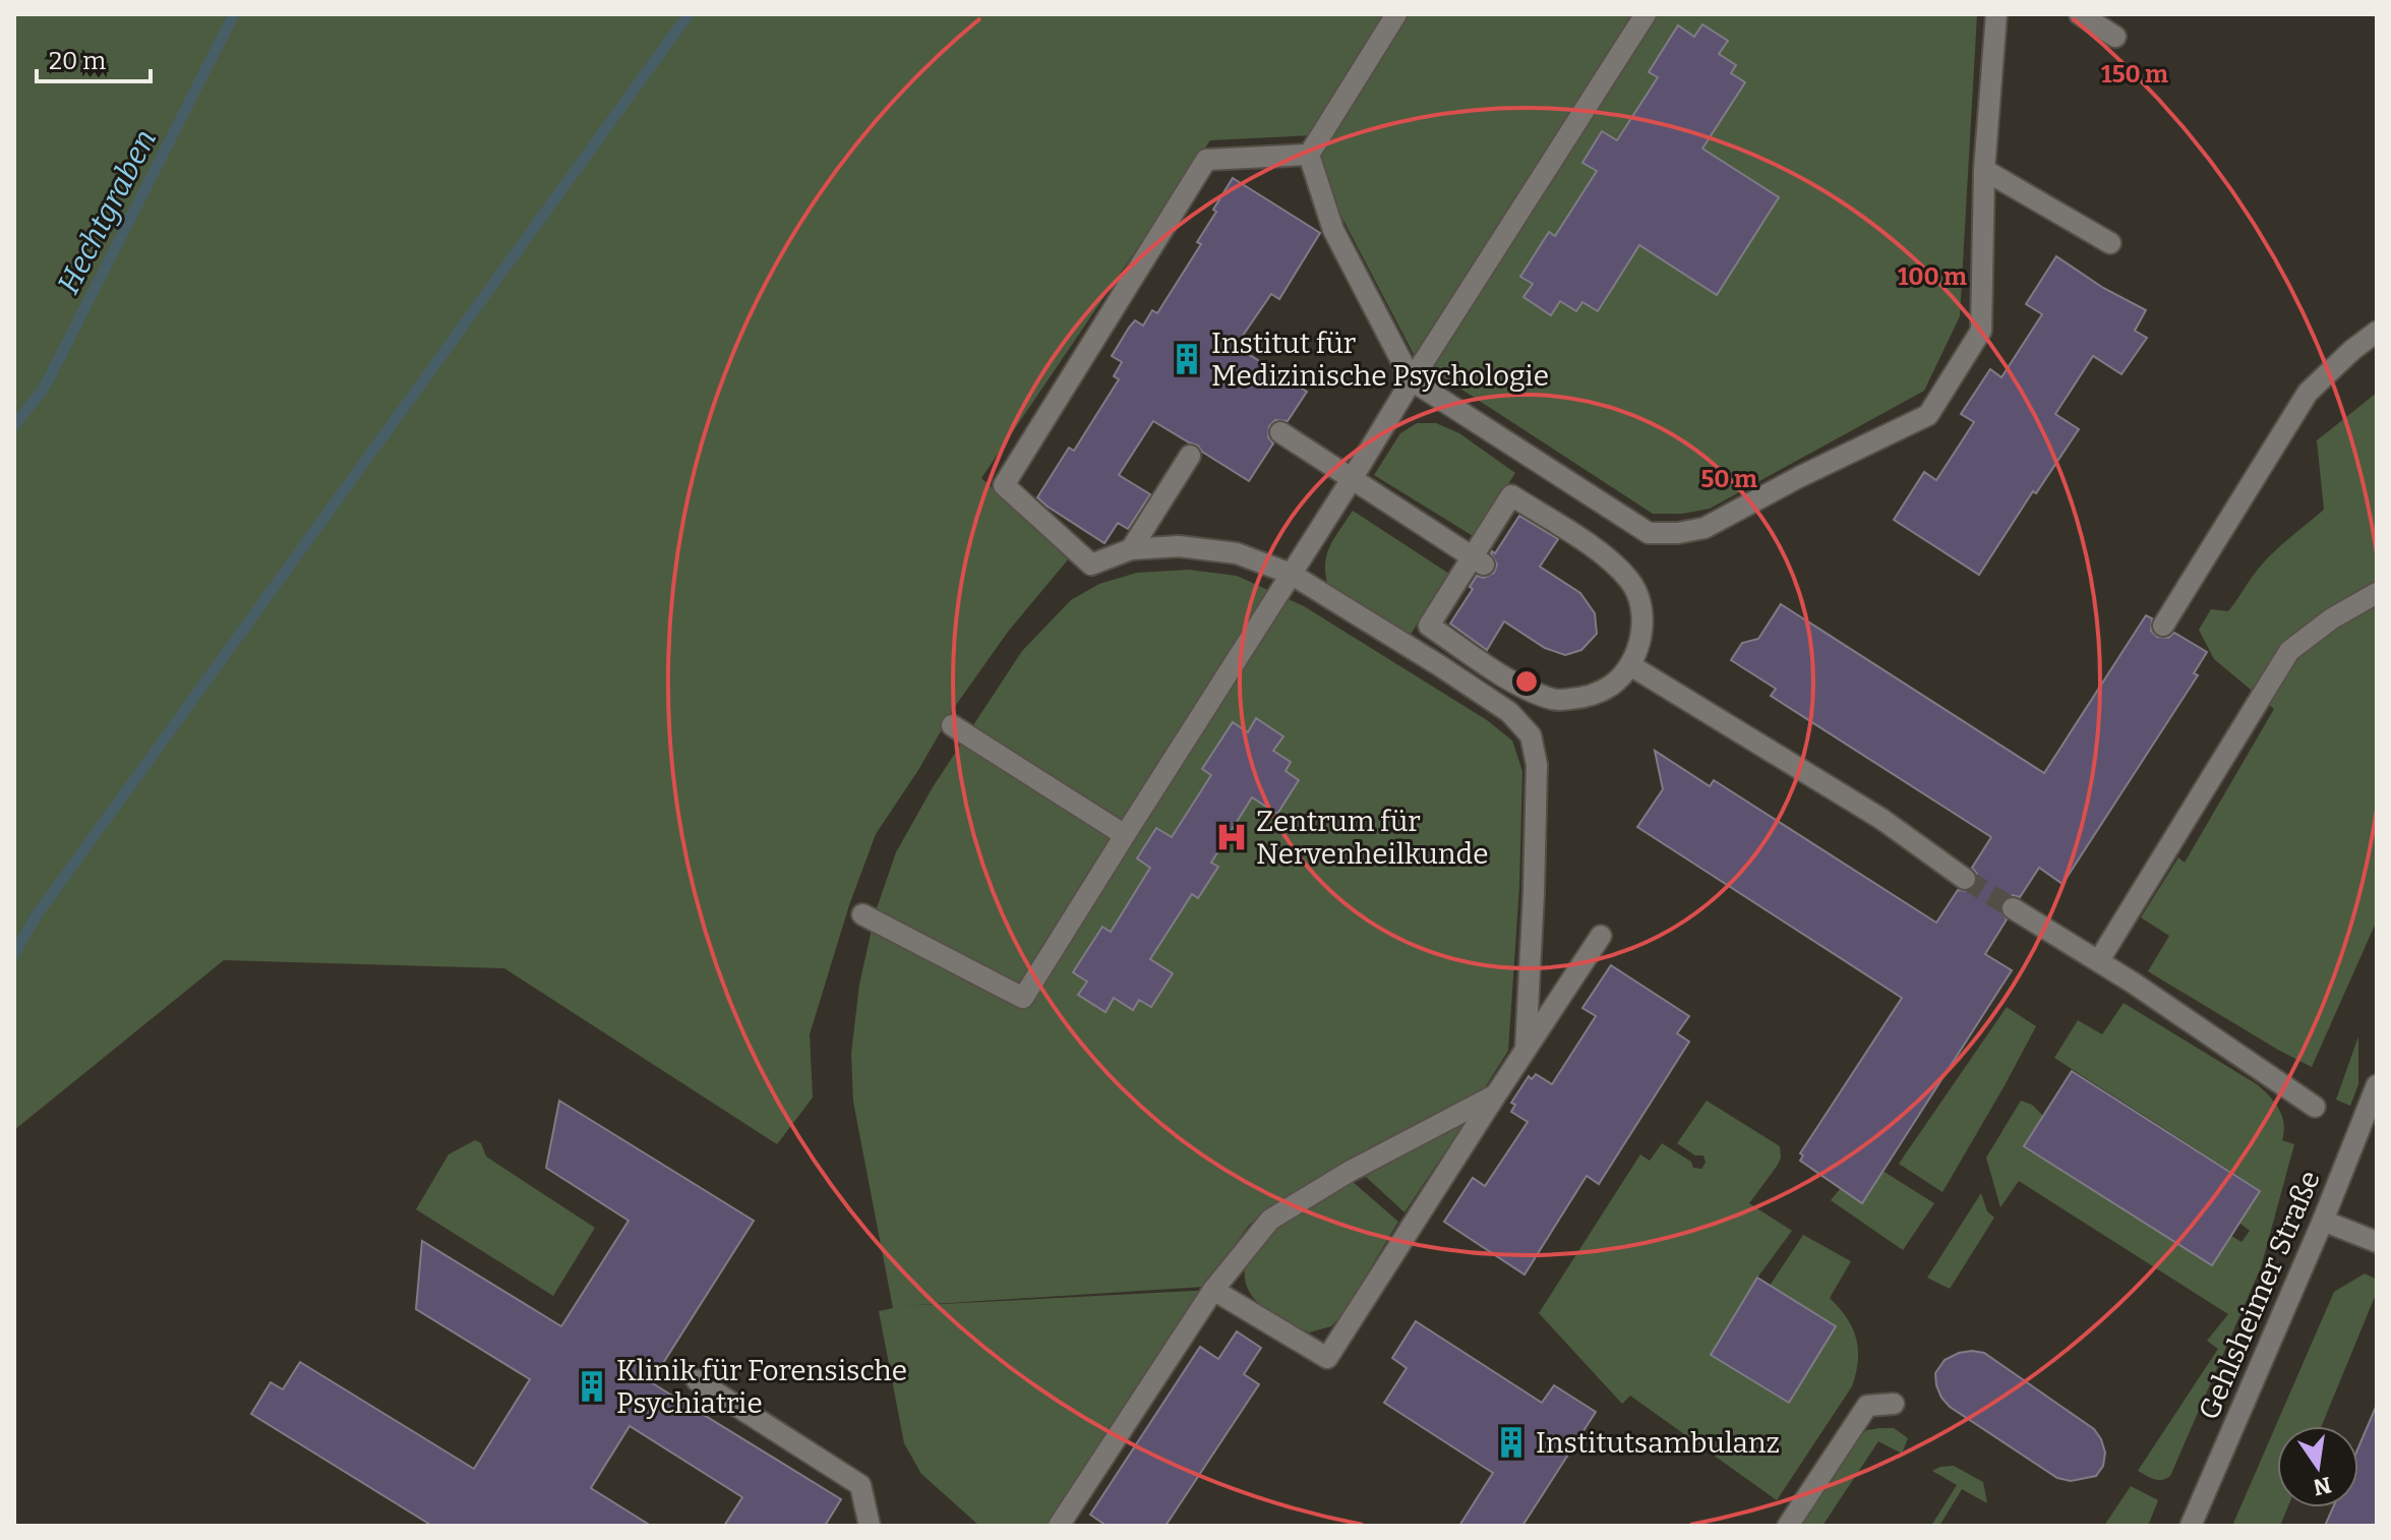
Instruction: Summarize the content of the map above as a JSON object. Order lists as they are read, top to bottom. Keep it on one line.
{"streets":{"street":["Gehlsheimer Straße"]},"water":["Hechtgraben"],"places":{"building":["Institut für Medizinische Psychologie","Klinik für Forensische Psychiatrie","Institutsambulanz"],"hospital":["Zentrum für Nervenheilkunde"]},"scale_bar":"20 m","north":"bottom","rings":["150 m","100 m","50 m"]}
